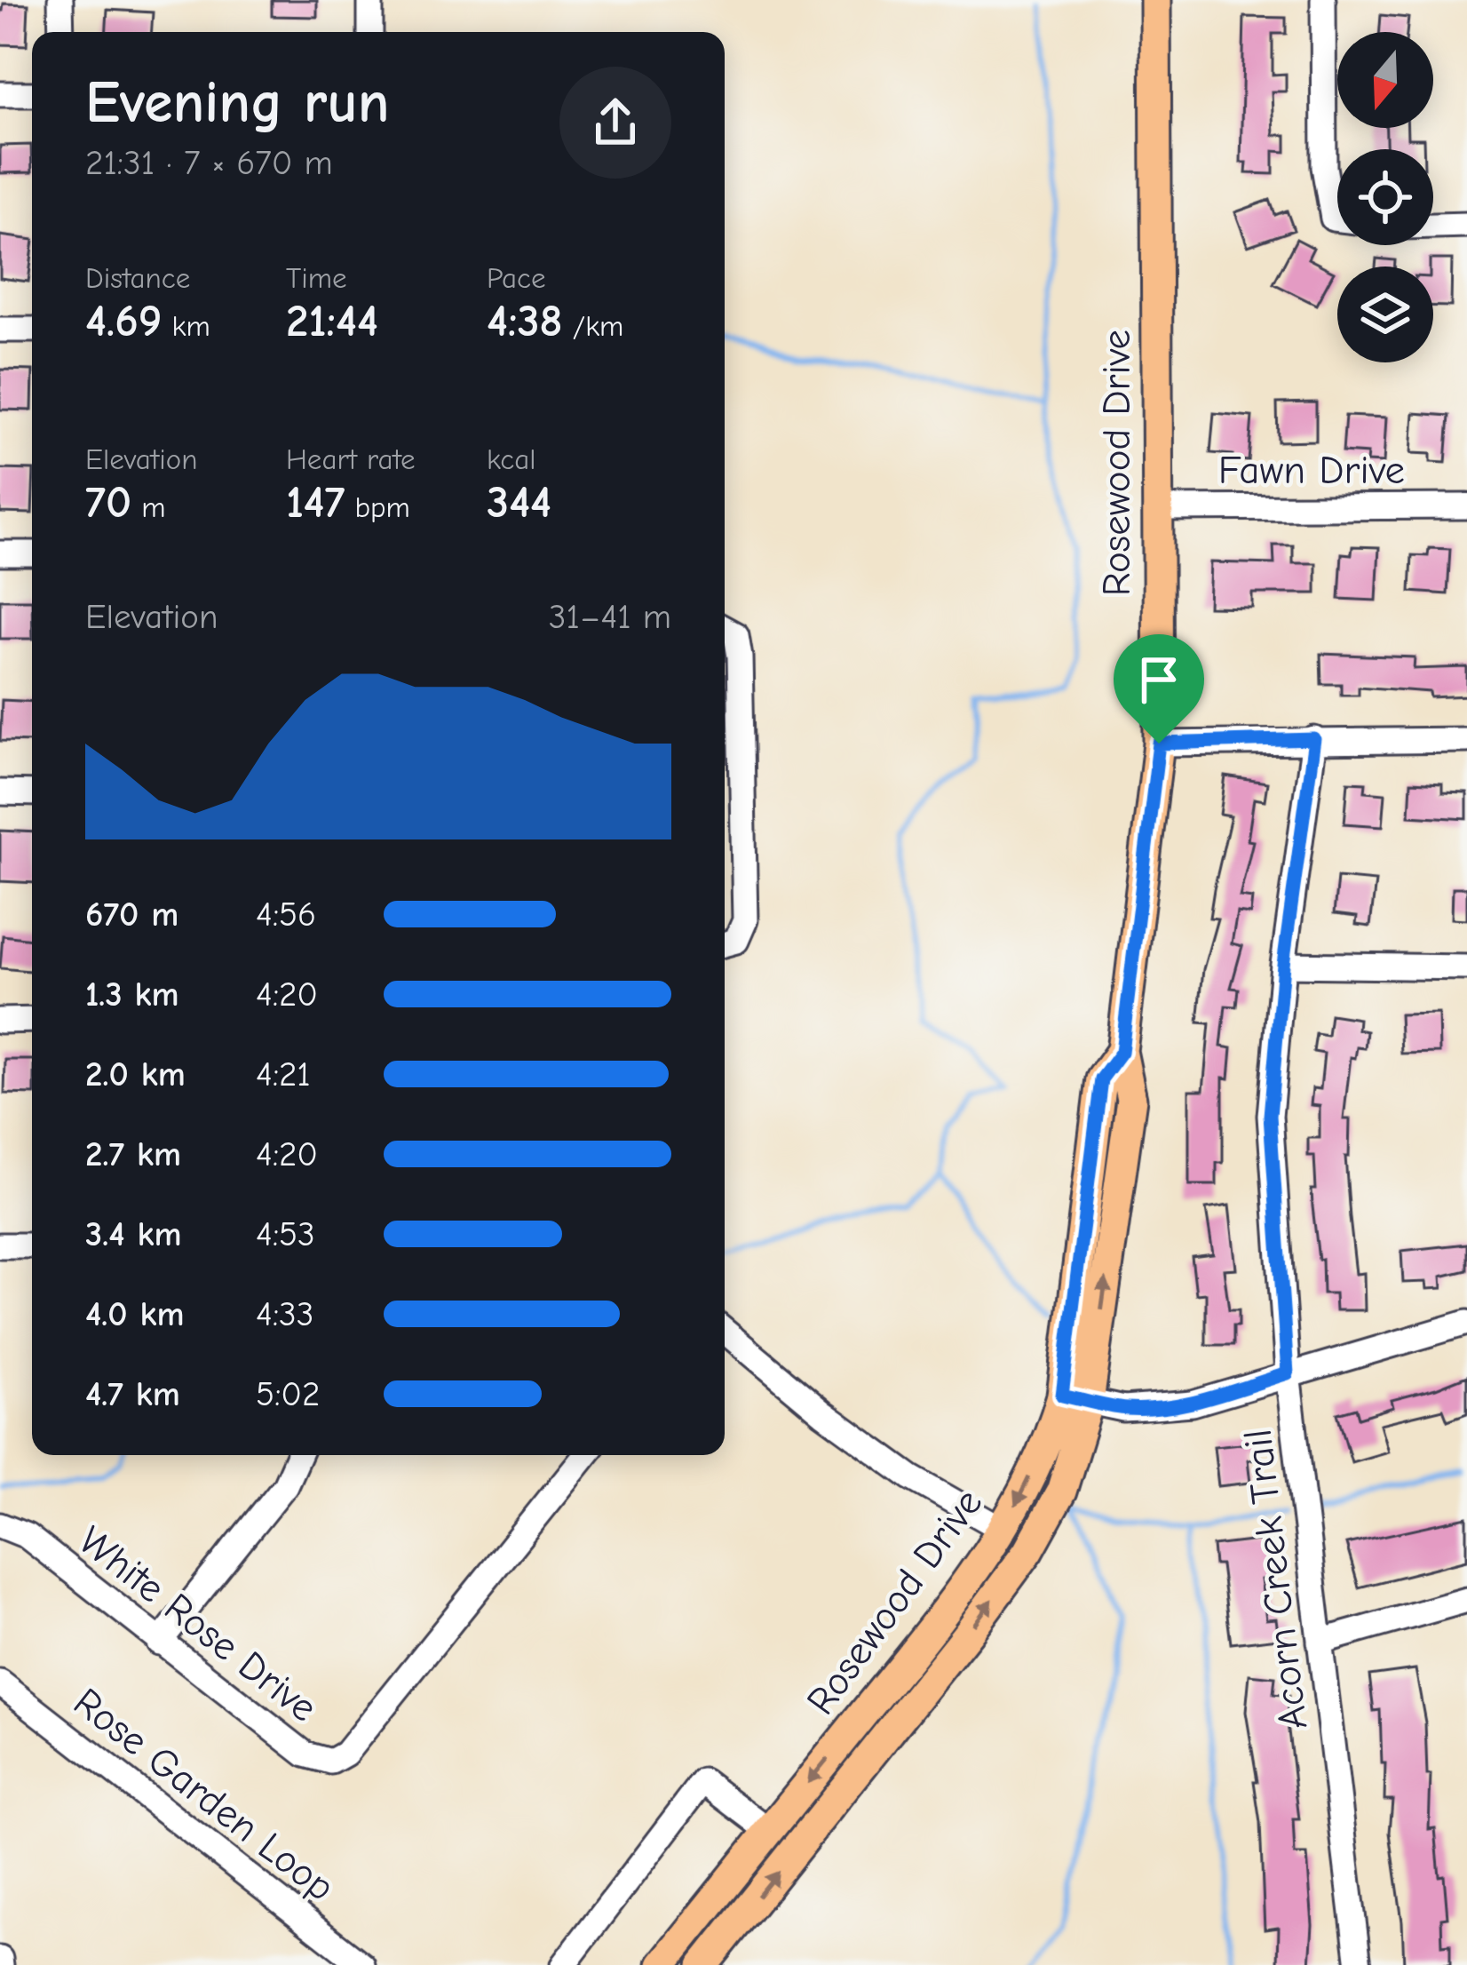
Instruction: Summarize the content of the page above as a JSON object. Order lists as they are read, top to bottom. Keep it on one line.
{"streets":{"main road":["Rosewood Drive"],"street":["Fawn Drive","Acorn Creek Trail","White Rose Drive","Rose Garden Loop"]},"crossings":[["Rosewood Drive","Fawn Drive"]],"north":"bottom","page":{"heading":["Evening run","21:31 · 7 × 670 m"],"stats":[["Distance","4.69 km"],["Time","21:44"],["Pace","4:38 /km"],["Elevation","70 m"],["Heart rate","147 bpm"],["kcal","344"]],"chart":["Elevation","31–41 m"],"list":[{"name":"670 m","note":"4:56"},{"name":"1.3 km","note":"4:20"},{"name":"2.0 km","note":"4:21"},{"name":"2.7 km","note":"4:20"},{"name":"3.4 km","note":"4:53"},{"name":"4.0 km","note":"4:33"},{"name":"4.7 km","note":"5:02"}]}}
